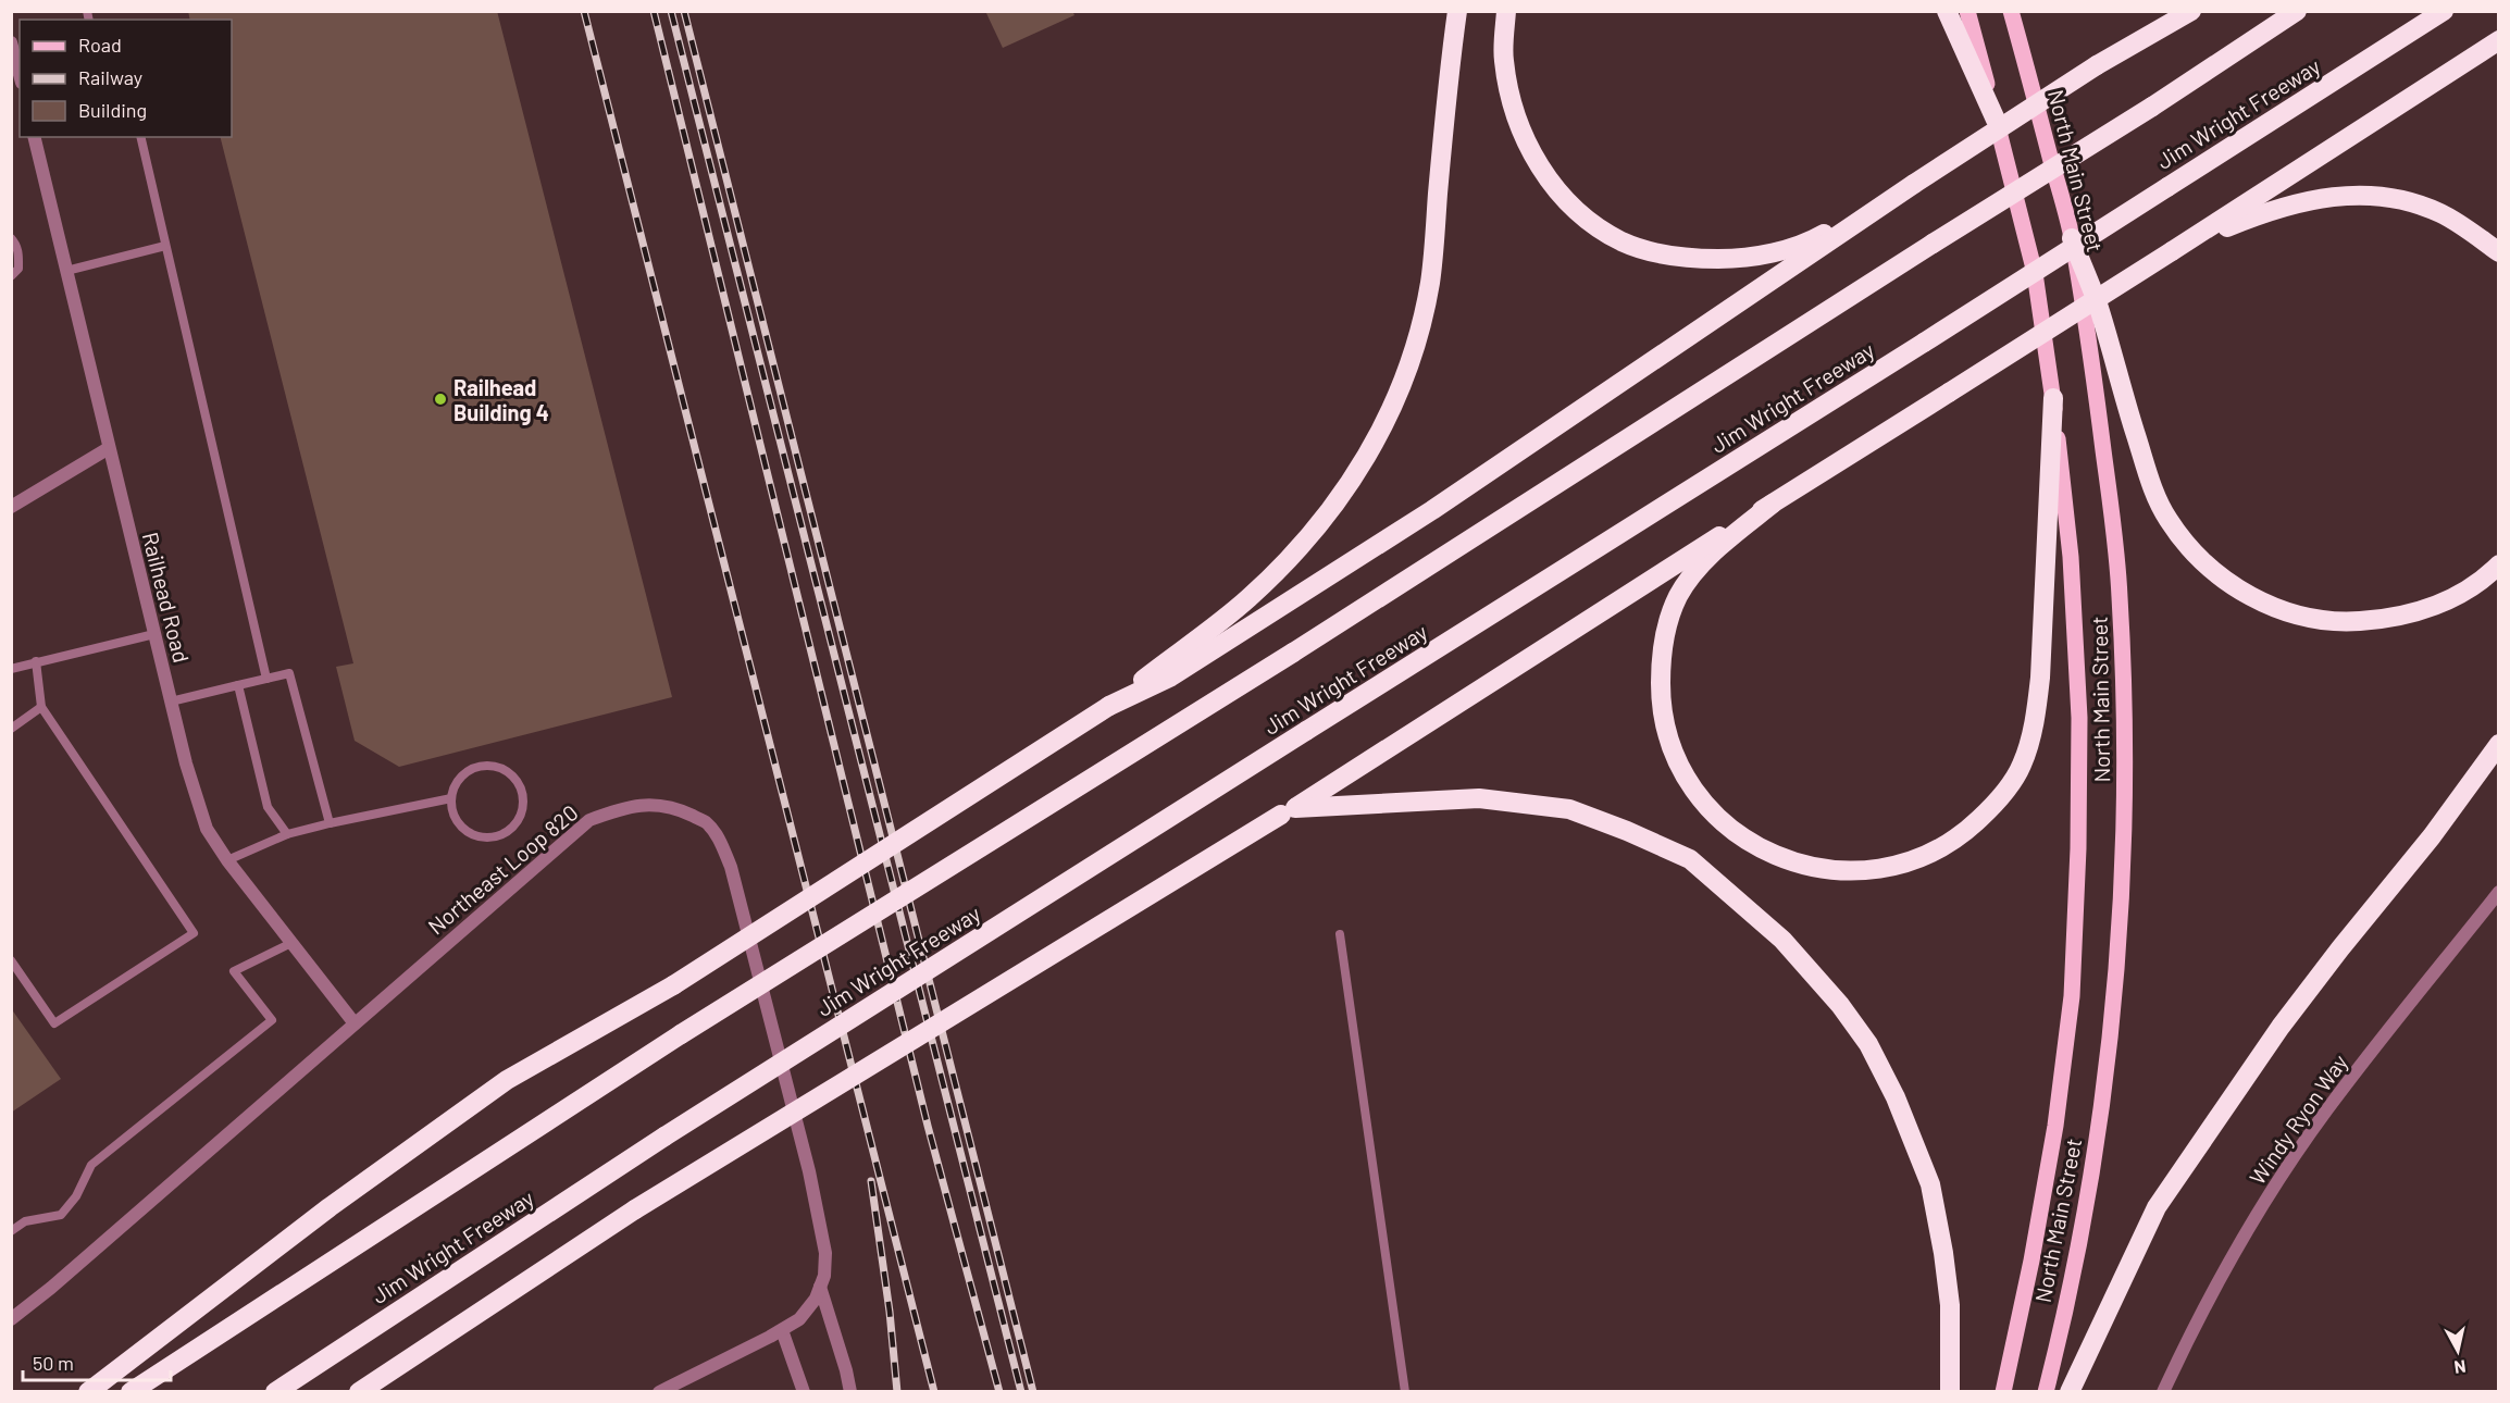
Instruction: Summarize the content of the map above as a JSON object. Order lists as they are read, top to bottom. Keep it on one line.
{"streets":{"highway":["Jim Wright Freeway"],"main road":["North Main Street"],"street":["Railhead Road","Northeast Loop 820","Windy Ryon Way"]},"crossings":[["Railhead Road","Northeast Loop 820"]],"places":["Railhead Building 4"],"legend":["Road","Railway","Building"],"scale_bar":"50 m","north":"bottom"}
